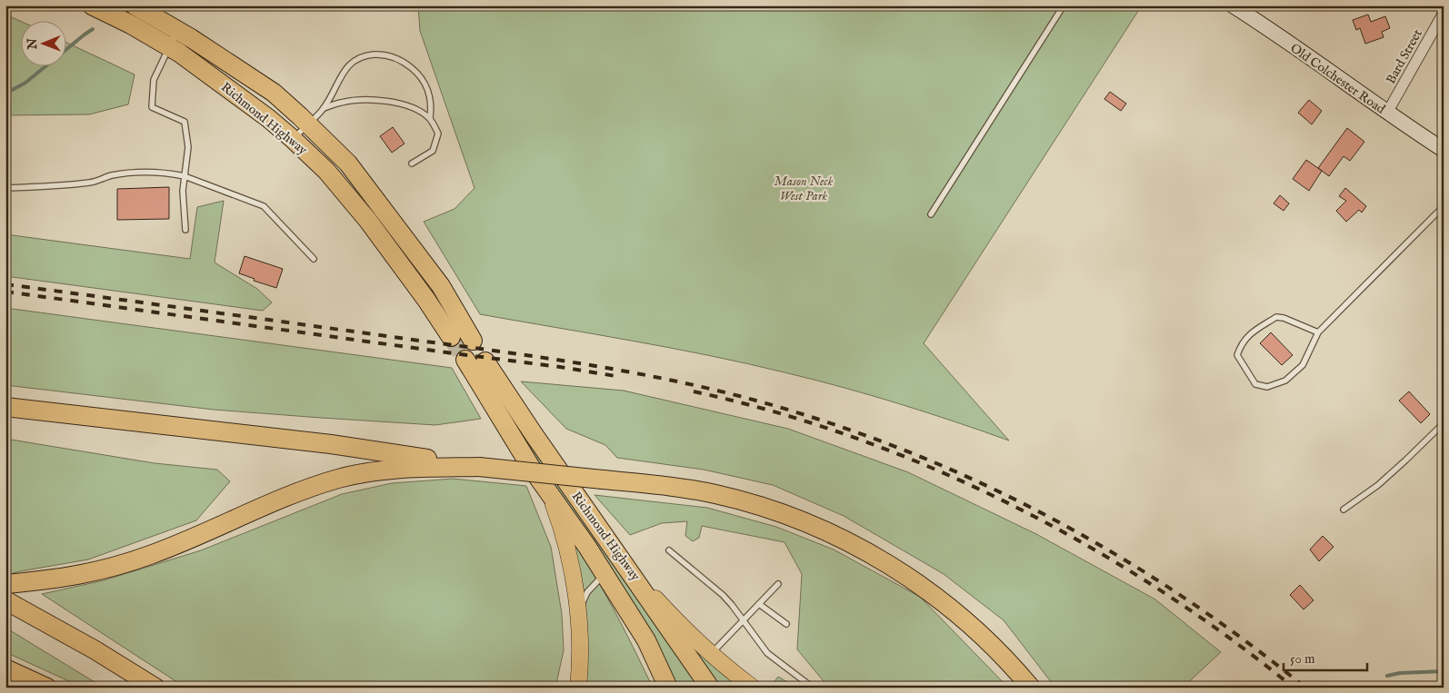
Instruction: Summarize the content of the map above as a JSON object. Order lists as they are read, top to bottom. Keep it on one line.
{"streets":{"highway":["Richmond Highway"],"street":["Bard Street","Old Colchester Road"]},"crossings":[["Bard Street","Old Colchester Road"]],"parks":["Mason Neck West Park"],"scale_bar":"50 m","north":"left"}
